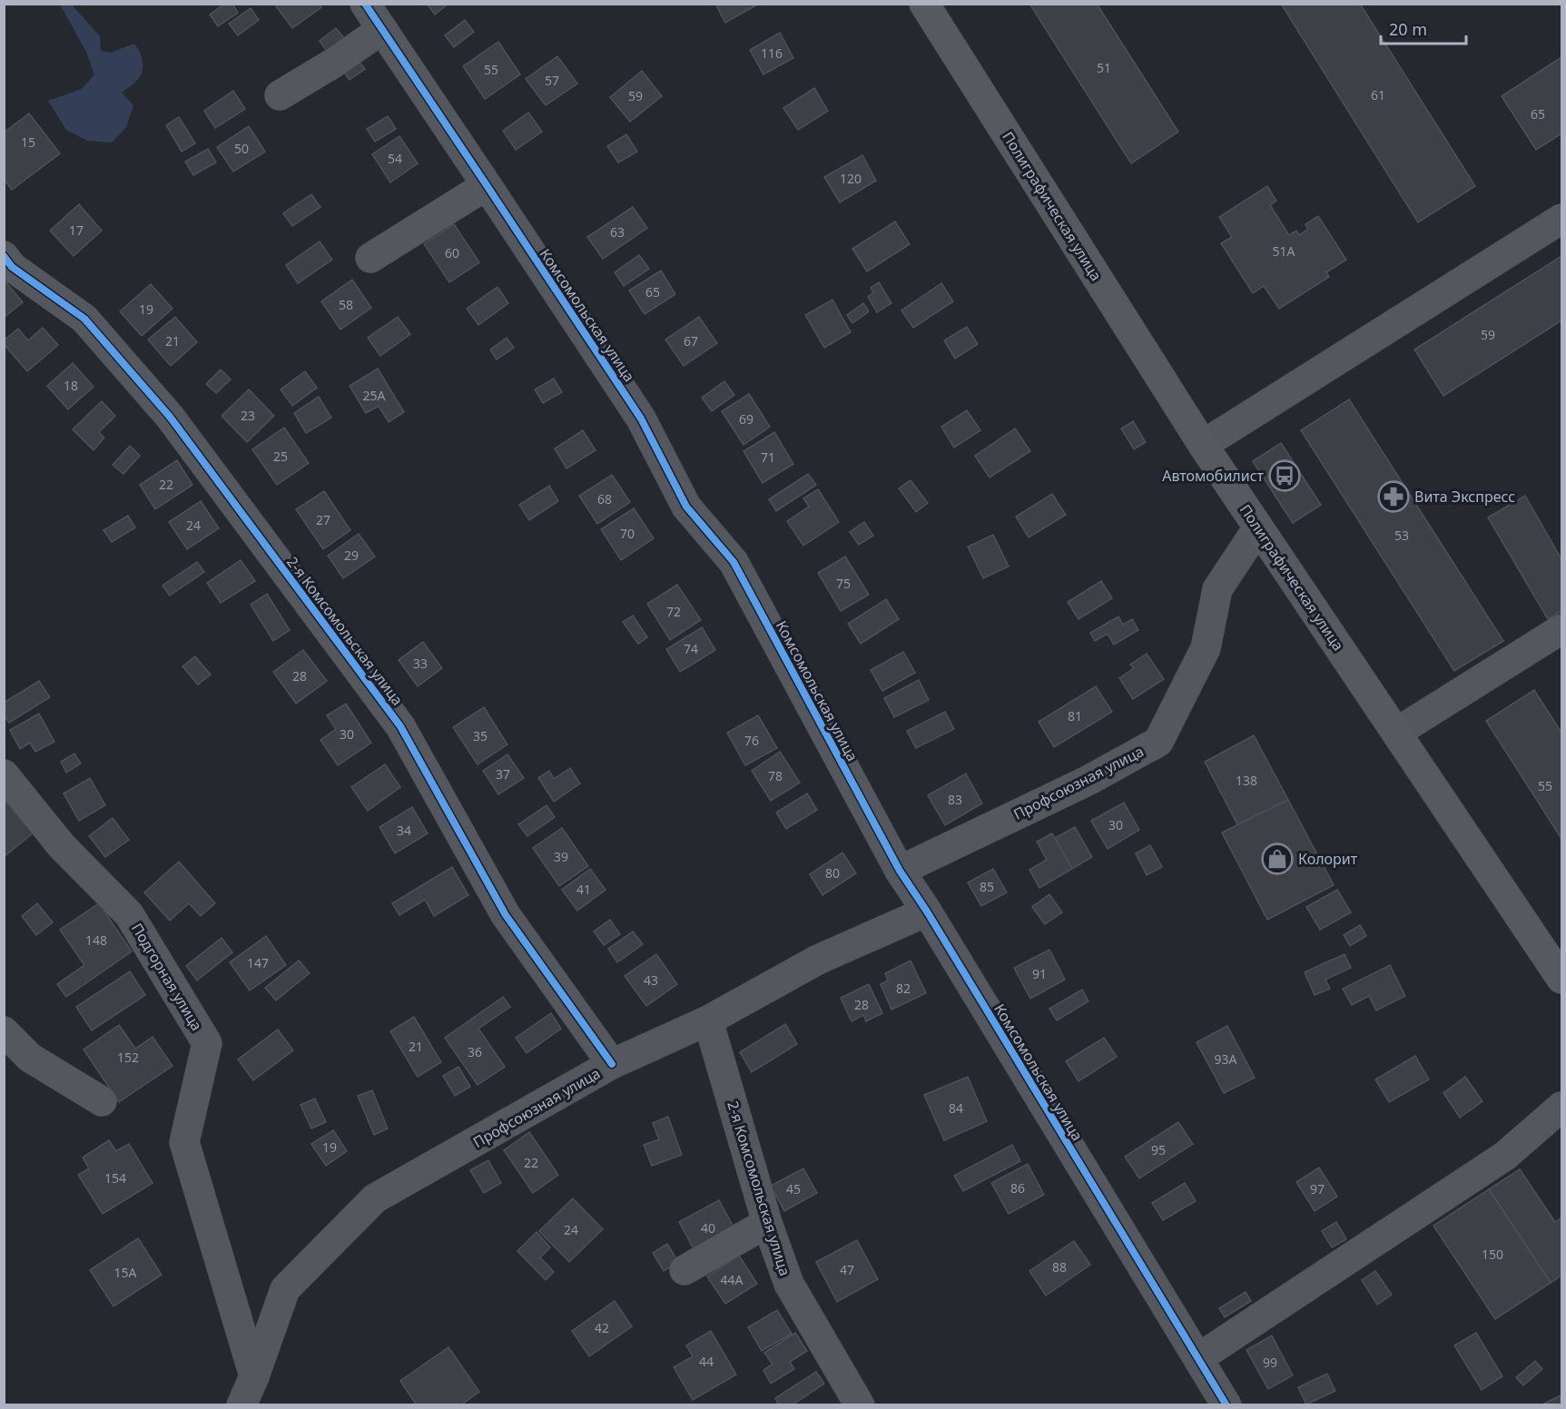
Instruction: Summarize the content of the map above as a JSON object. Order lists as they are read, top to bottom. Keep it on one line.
{"streets":{"main road":["Полиграфическая улица"],"street":["Комсомольская улица","2-я Комсомольская улица","Профсоюзная улица","Подгорная улица"]},"crossings":[["Полиграфическая улица","Профсоюзная улица"],["Комсомольская улица","Профсоюзная улица"],["2-я Комсомольская улица","Профсоюзная улица"],["Профсоюзная улица","Подгорная улица"]],"places":{"bus stop":["Автомобилист"],"pharmacy":["Вита Экспресс"],"shop":["Колорит"]},"house_numbers":["116","51","55","57","61","59","65","15","50","54","120","17","63","51А","60","65","58","19","59","21","67","18","25А","23","69","25","71","22","68","27","24","70","53","29","75","72","74","33","28","81","30","35","76","37","78","138","55","83","30","34","39","80","85","41","148","147","91","43","82","28","21","36","152","93А","84","19","95","22","154","86","45","97","40","24","150","88","47","15А","44А","42","44","99"],"scale_bar":"20 m"}
